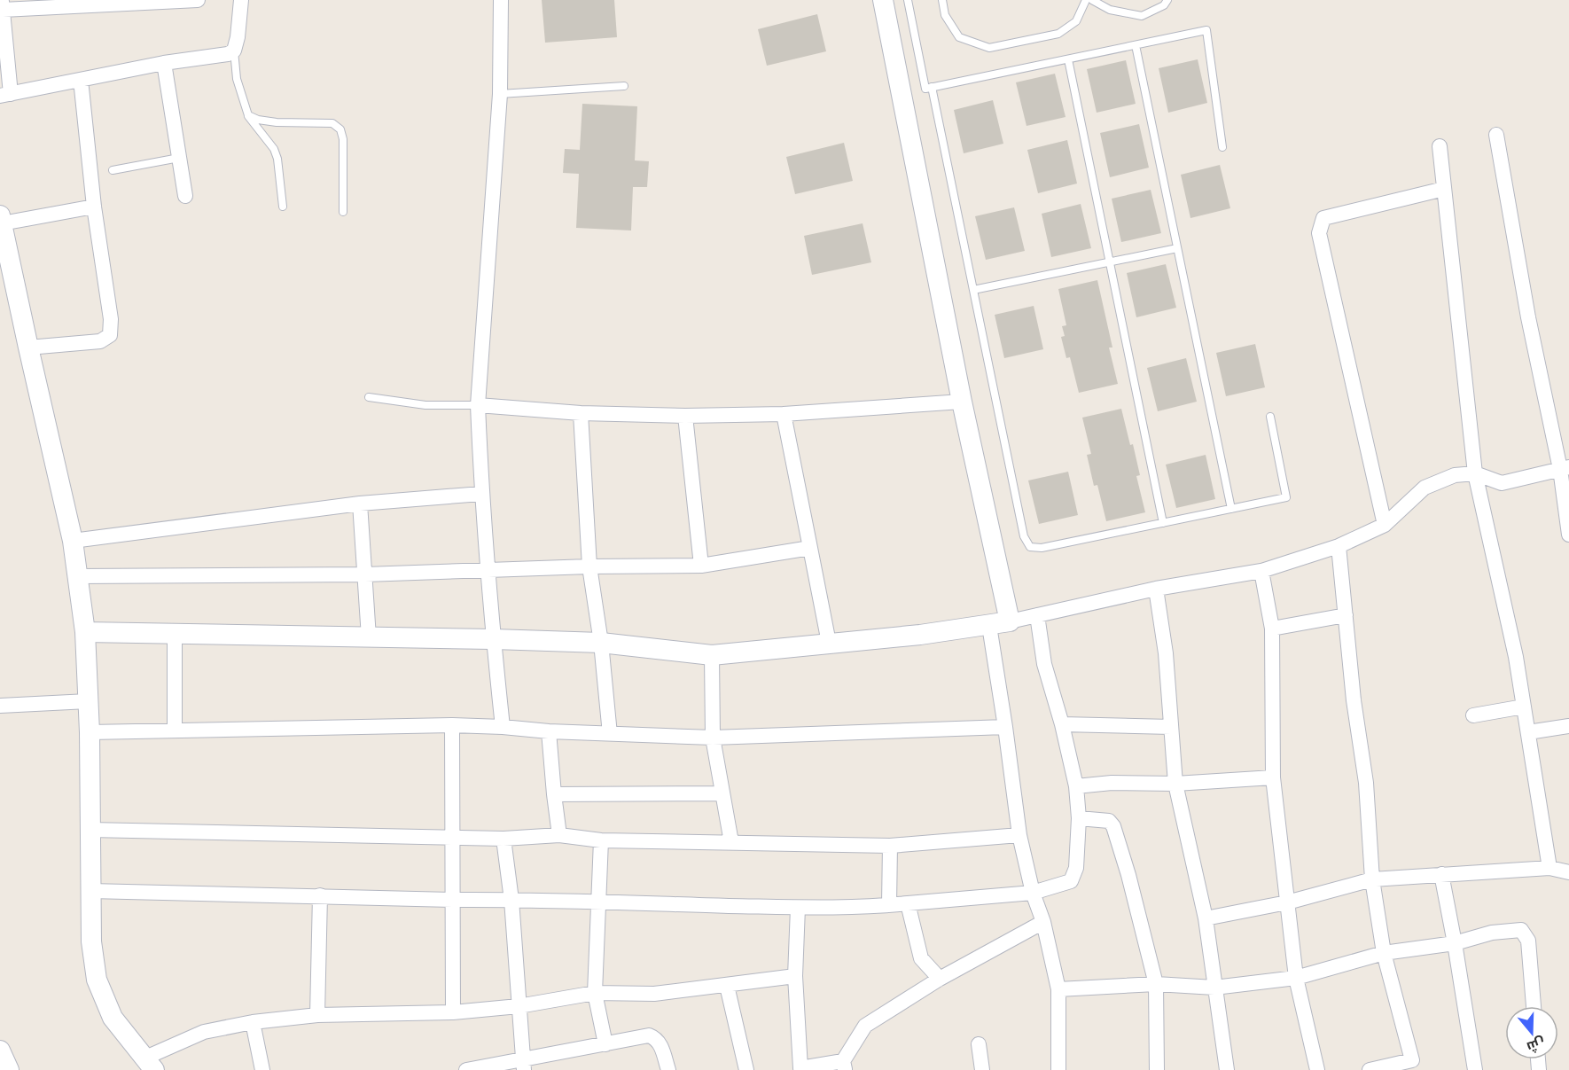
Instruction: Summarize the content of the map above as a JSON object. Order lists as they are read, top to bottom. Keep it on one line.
{"north":"bottom"}
